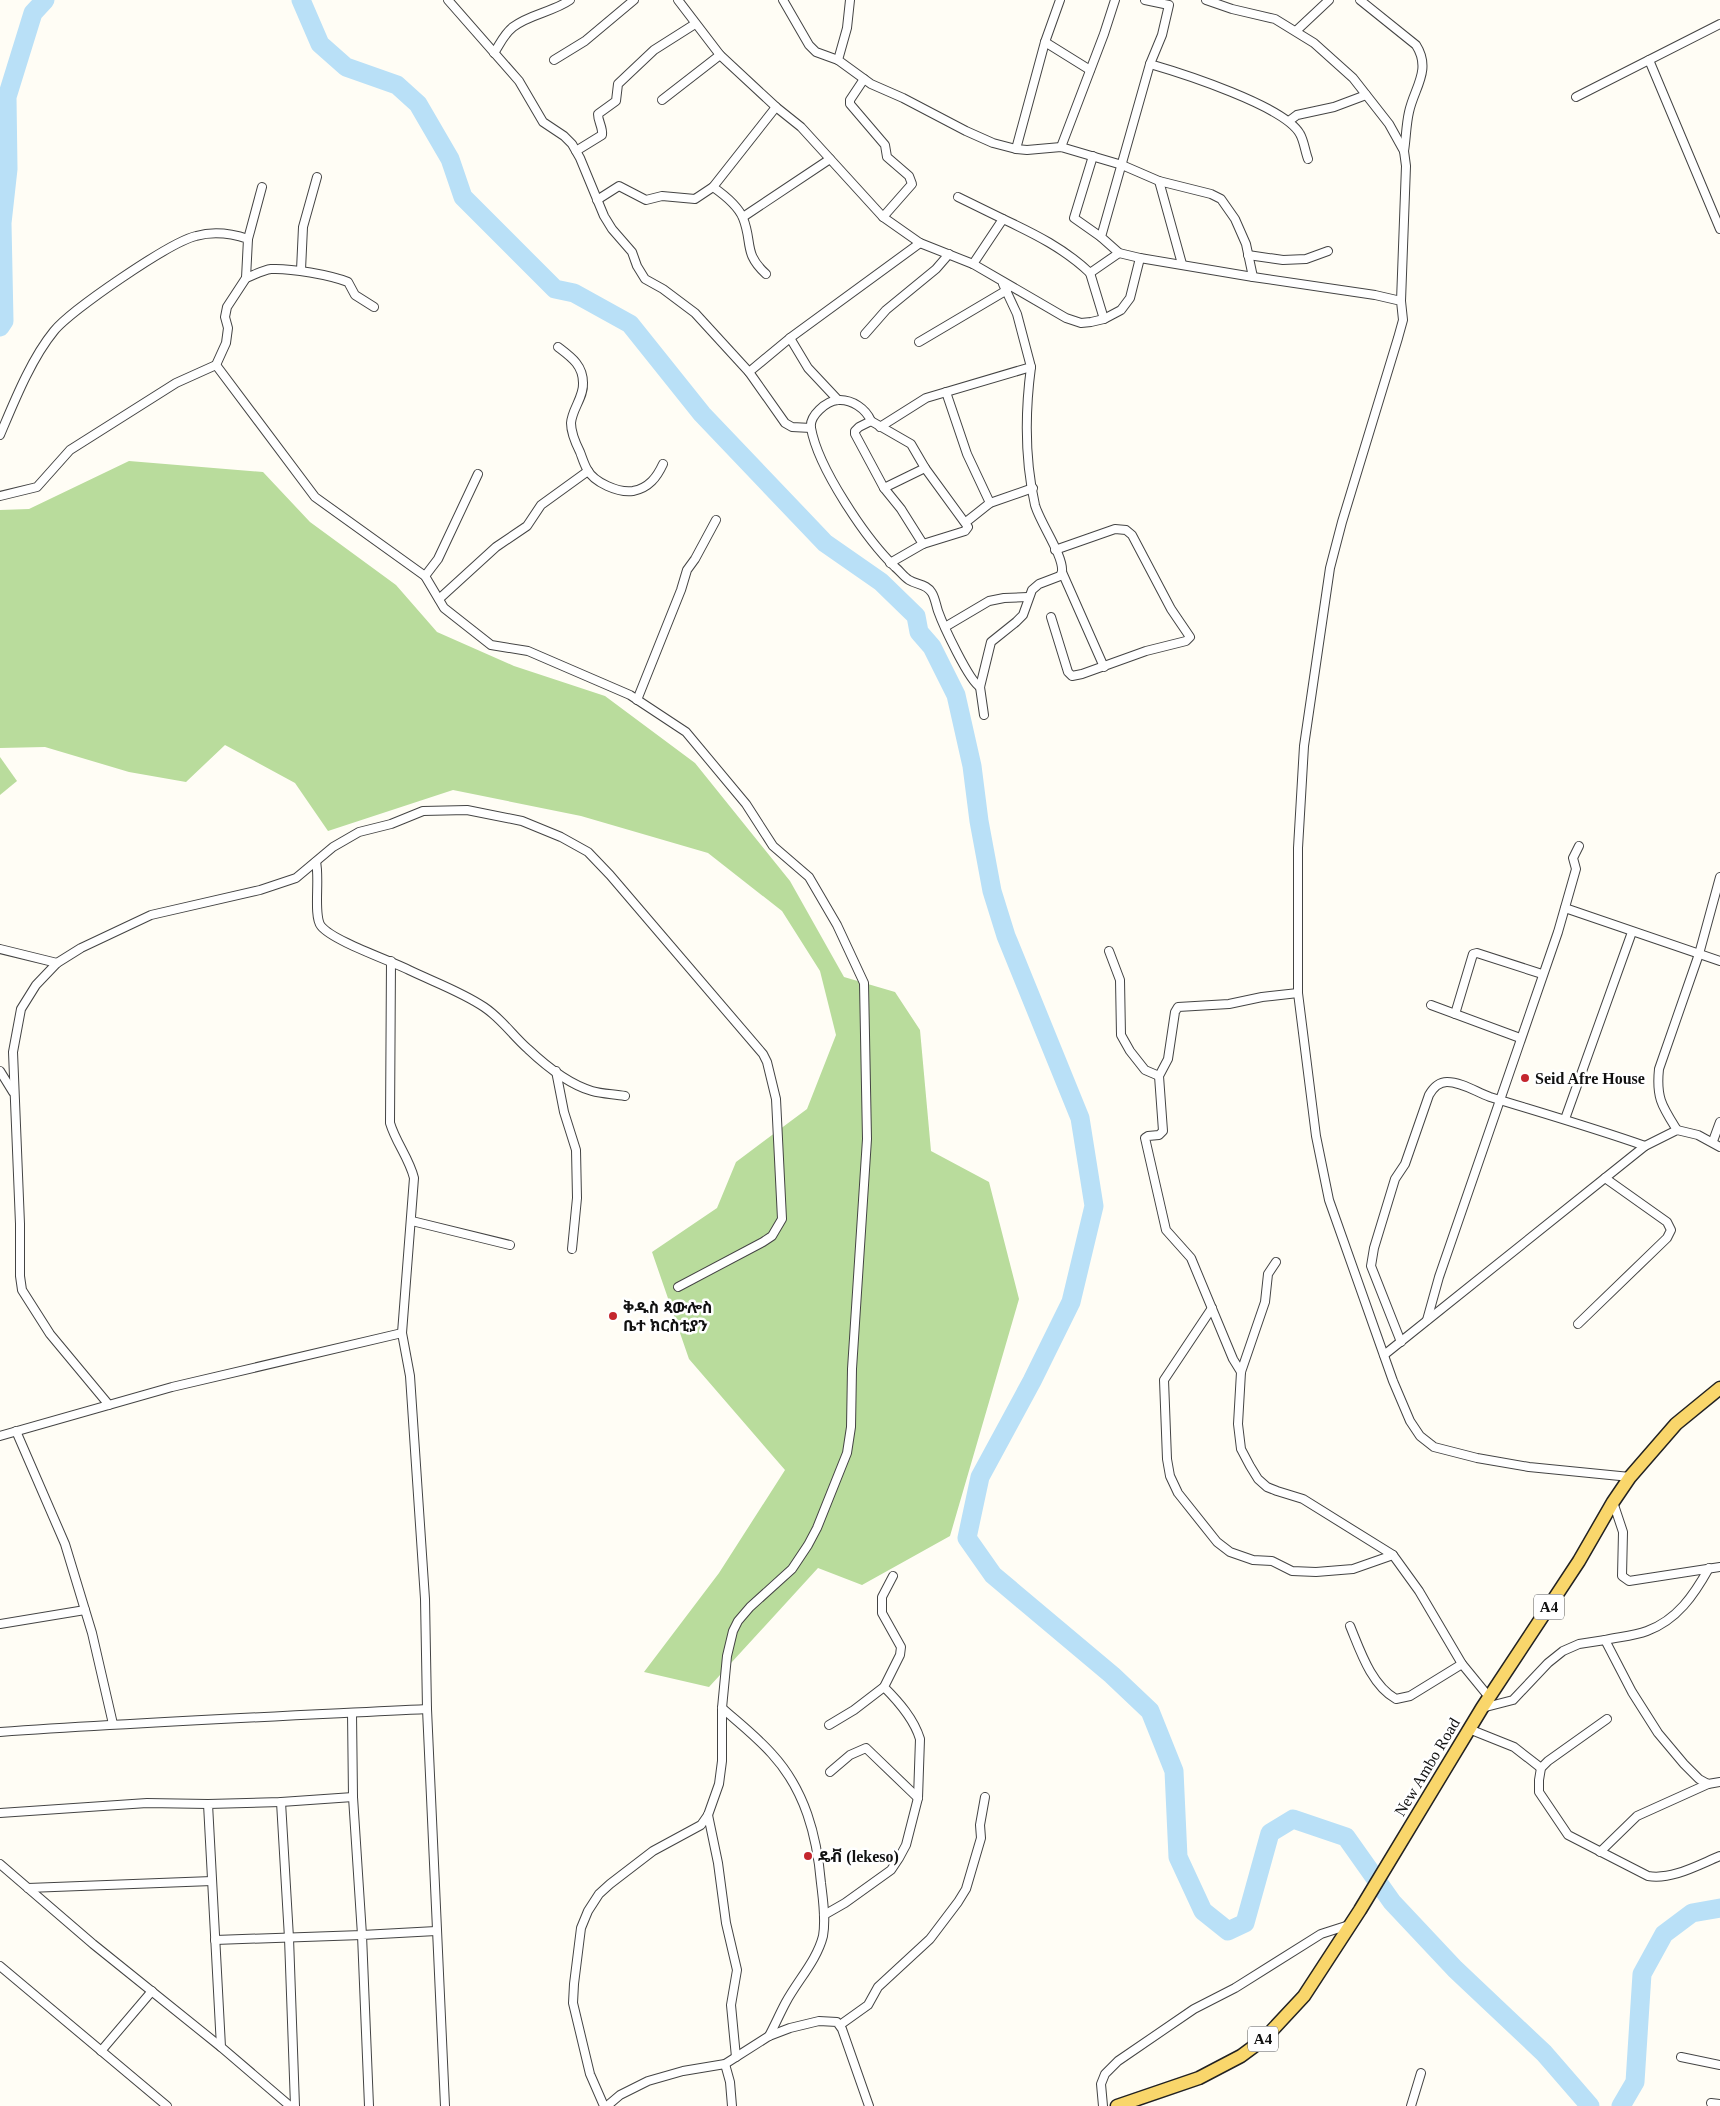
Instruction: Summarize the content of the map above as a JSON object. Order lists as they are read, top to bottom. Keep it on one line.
{"streets":{"main road":["A4","New Ambo Road"]},"places":["Seid Afre House","ቅዱስ ጳውሎስ ቤተ ክርስቲያን","ዴቭ (lekeso)"]}
